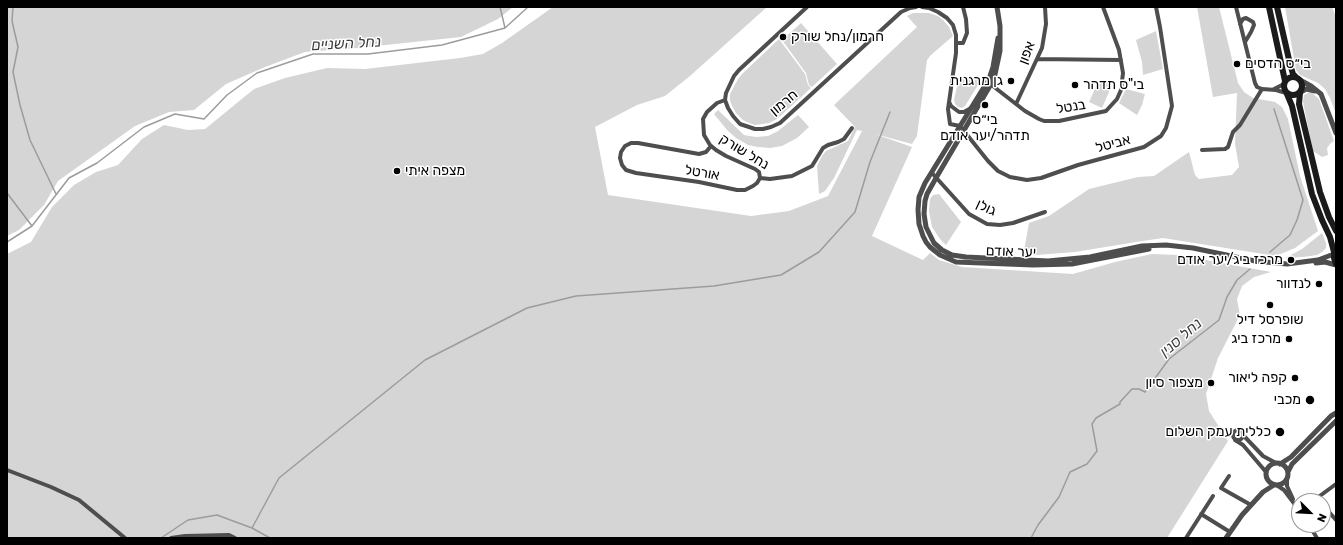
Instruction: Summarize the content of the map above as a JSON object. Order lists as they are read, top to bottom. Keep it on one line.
{"streets":{"street":["אפון","חרמון","בנטל","אביטל","נחל שורק","אורטל","גולן","יער אודם"]},"crossings":[["אפון","בנטל"],["חרמון","נחל שורק"],["בנטל","יער אודם"],["אביטל","יער אודם"],["נחל שורק","אורטל"],["גולן","יער אודם"]],"water":["נחל השניים","נחל סנין"],"places":["חרמון/נחל שורק","בי״ס הדסים","גן מרגנית","בי\"ס תדהר","בי״ס תדהר/יער אודם","מצפה איתי","מרכז ביג/יער אודם","לנדוור","שופרסל דיל","מרכז ביג","קפה ליאור","מצפור סיון","מכבי","כללית עמק השלום"],"north":"bottom right"}
